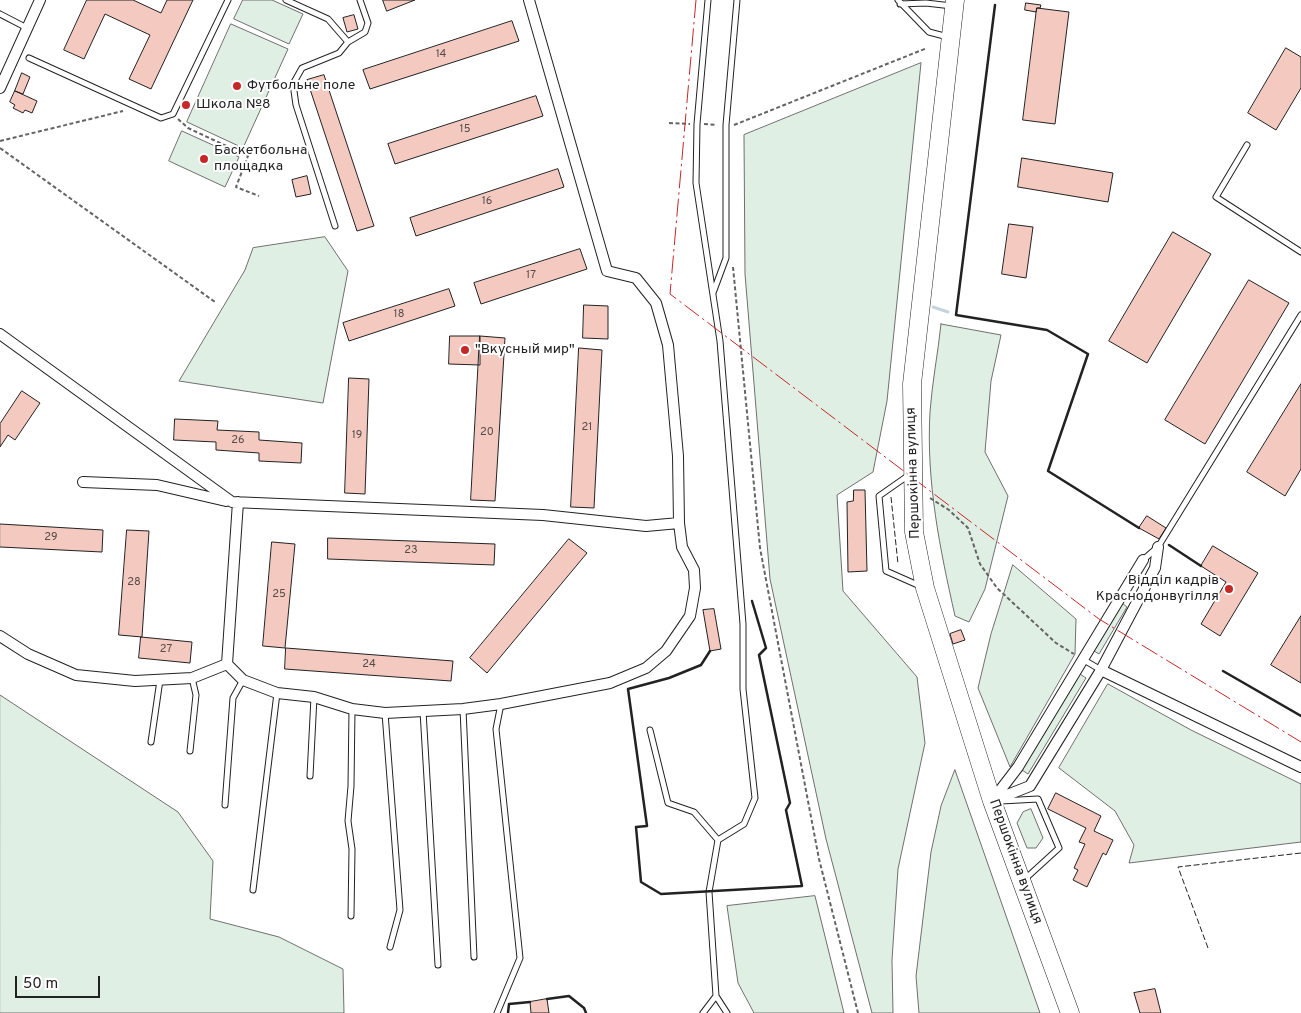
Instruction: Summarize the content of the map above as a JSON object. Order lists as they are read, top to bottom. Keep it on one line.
{"streets":{"highway":["Першокінна вулиця"]},"places":["Футбольне поле","Школа №8","Баскетбольна площадка","\"Вкусный мир\"","Відділ кадрів Краснодонвугілля"],"house_numbers":["14","15","16","17","18","21","20","19","26","29","23","28","25","27","24"],"scale_bar":"50 m"}
